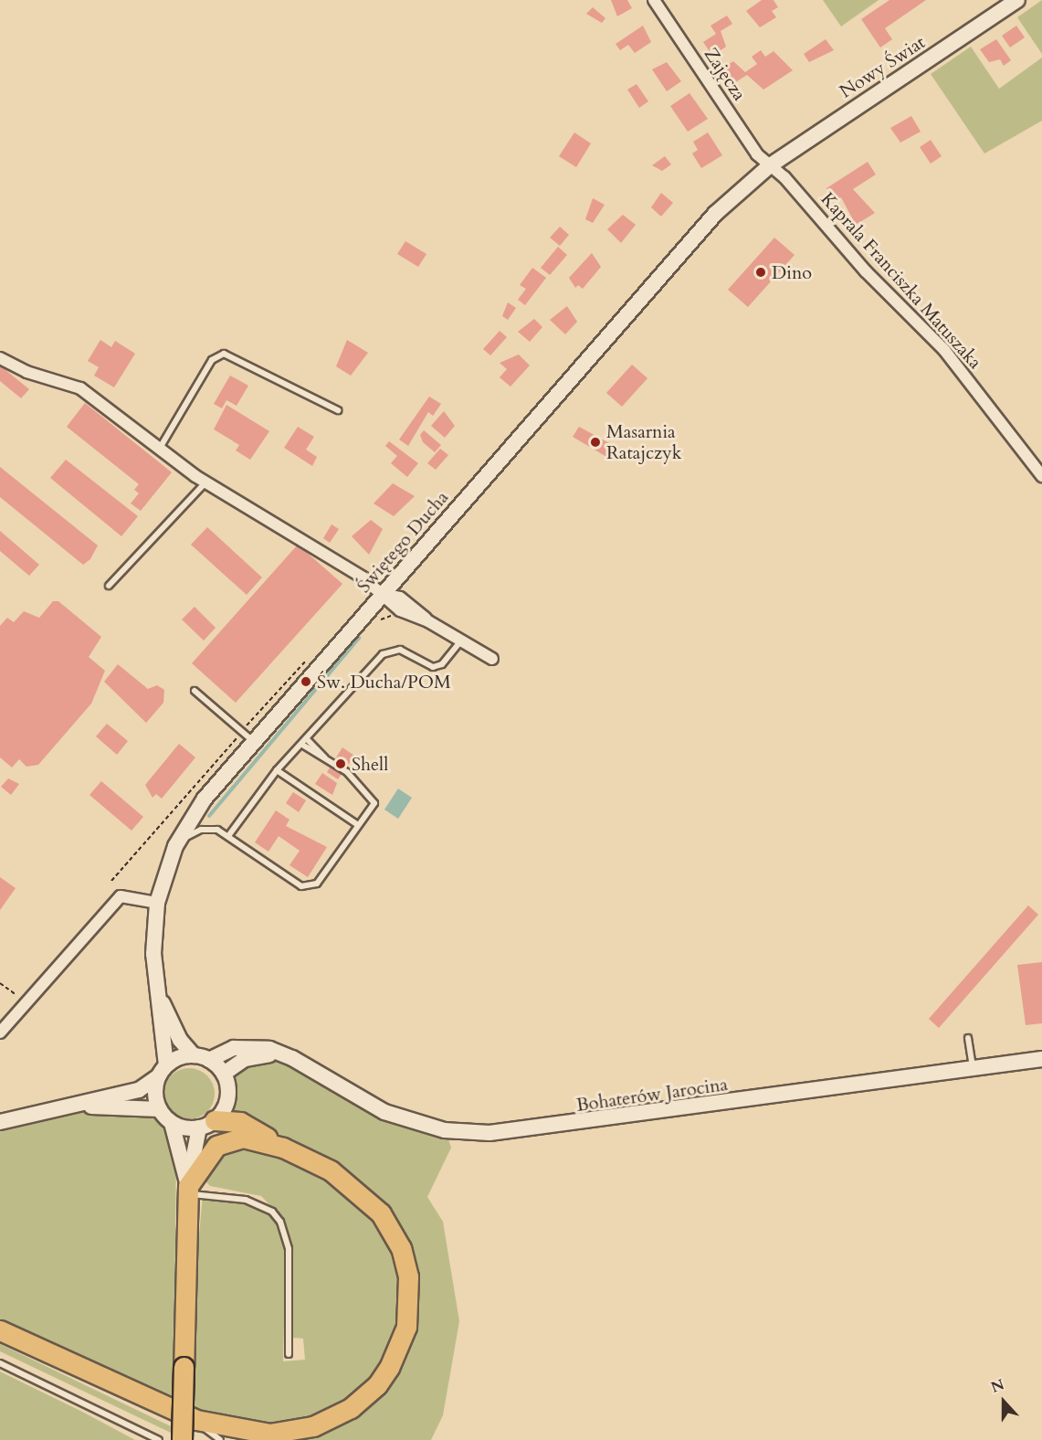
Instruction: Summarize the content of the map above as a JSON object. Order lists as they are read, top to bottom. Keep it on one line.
{"streets":{"main road":["Nowy Świat","Świętego Ducha","Bohaterów Jarocina"],"street":["Zajęcza","Kaprala Franciszka Matuszaka"]},"crossings":[["Nowy Świat","Zajęcza"],["Nowy Świat","Kaprala Franciszka Matuszaka"],["Nowy Świat","Świętego Ducha"],["Zajęcza","Kaprala Franciszka Matuszaka"],["Zajęcza","Świętego Ducha"],["Kaprala Franciszka Matuszaka","Świętego Ducha"],["Świętego Ducha","Bohaterów Jarocina"]],"places":["Dino","Masarnia Ratajczyk","Św. Ducha/POM","Shell"],"north":"top"}
